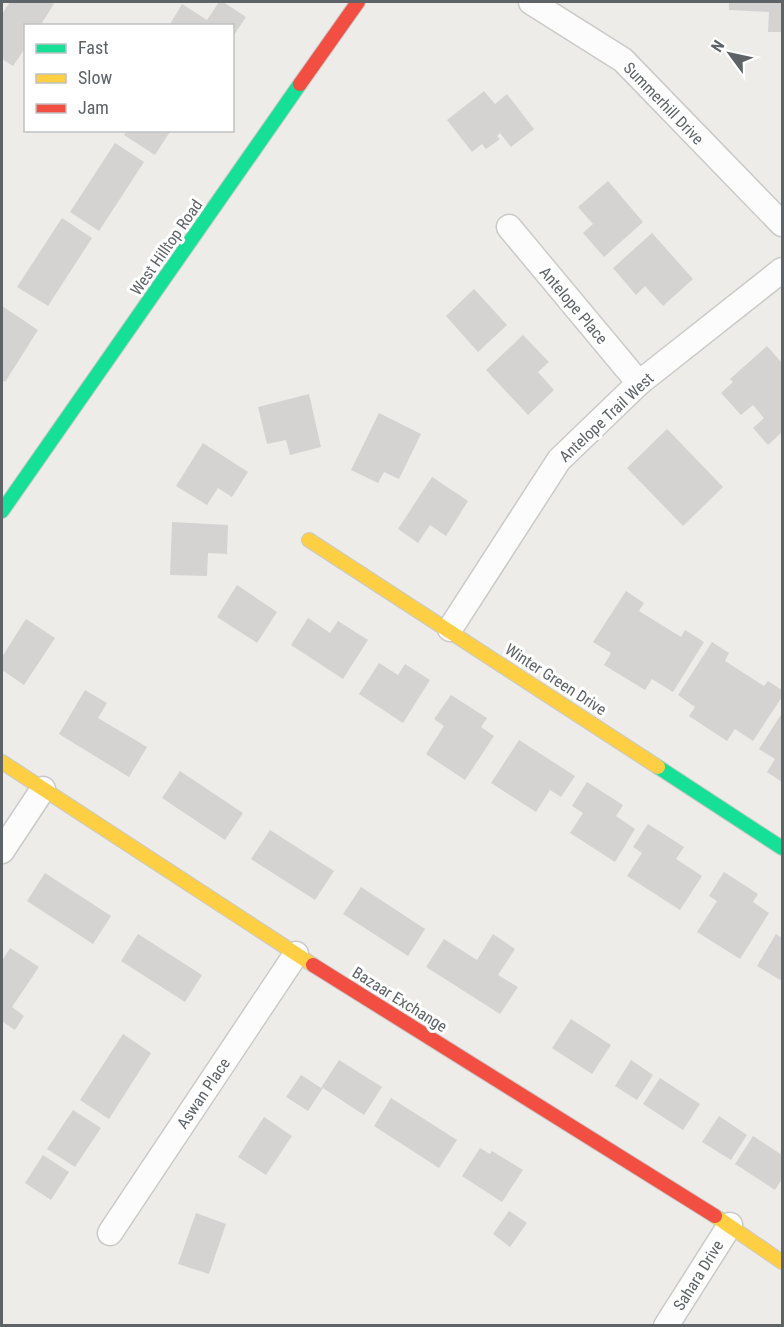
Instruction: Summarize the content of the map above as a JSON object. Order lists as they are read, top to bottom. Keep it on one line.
{"streets":{"street":["Summerhill Drive","West Hilltop Road","Antelope Place","Antelope Trail West","Winter Green Drive","Bazaar Exchange","Aswan Place","Sahara Drive"]},"crossings":[["Antelope Place","Antelope Trail West"],["Antelope Trail West","Winter Green Drive"],["Bazaar Exchange","Aswan Place"],["Bazaar Exchange","Sahara Drive"]],"legend":["Fast","Slow","Jam"],"north":"top left"}
